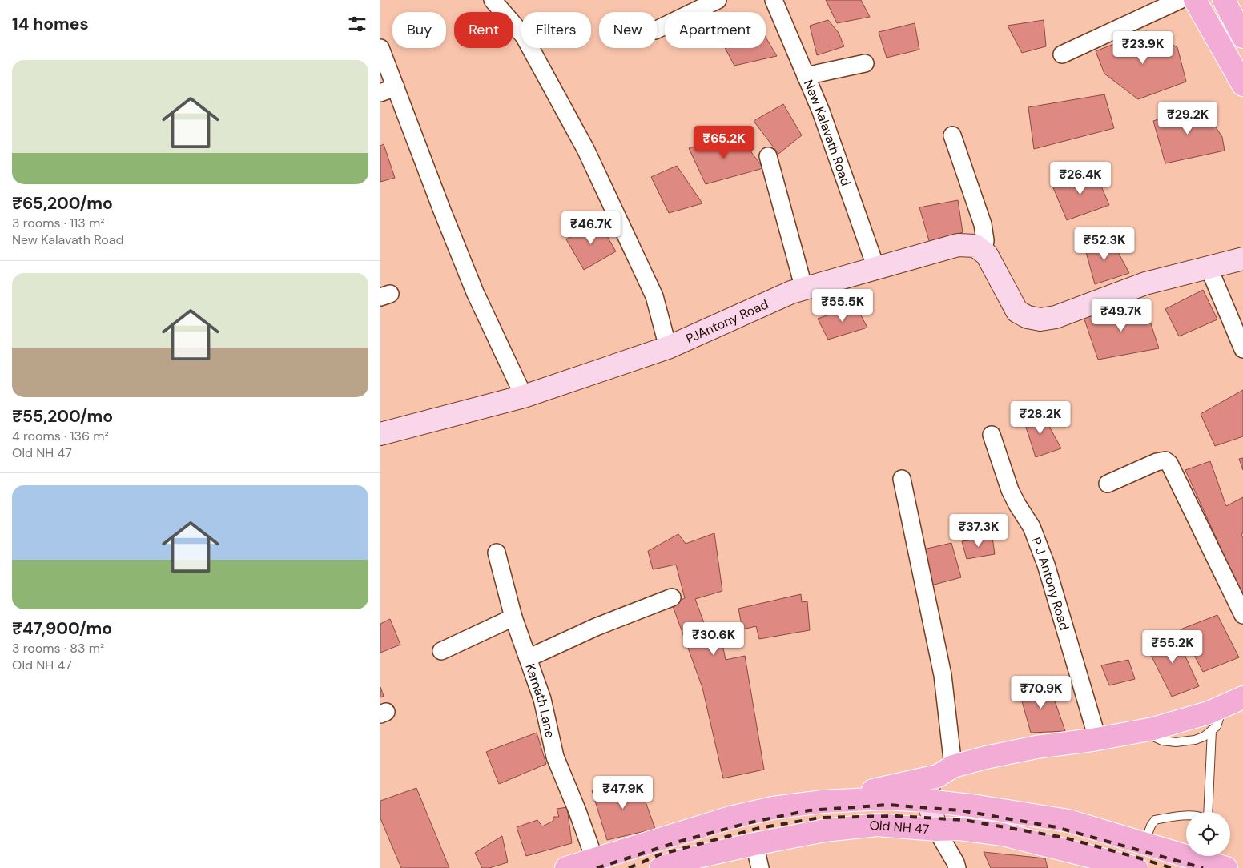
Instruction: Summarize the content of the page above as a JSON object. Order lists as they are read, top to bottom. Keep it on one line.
{"streets":{"main road":["Old NH 47"],"street":["New Kalavath Road","PJAntony Road","P J Antony Road","Kamath Lane"]},"crossings":[["New Kalavath Road","PJAntony Road"]],"page":{"heading":"14 homes","chip":["Buy","Rent","Filters","New","Apartment"],"price":["₹23.9K","₹29.2K","₹65.2K","₹26.4K","₹46.7K","₹52.3K","₹55.5K","₹49.7K","₹28.2K","₹37.3K","₹30.6K","₹55.2K","₹70.9K","₹47.9K"],"list":[{"name":"₹65,200/mo","note":"3 rooms · 113 m² · New Kalavath Road"},{"name":"₹55,200/mo","note":"4 rooms · 136 m² · Old NH 47"},{"name":"₹47,900/mo","note":"3 rooms · 83 m² · Old NH 47"}]}}
